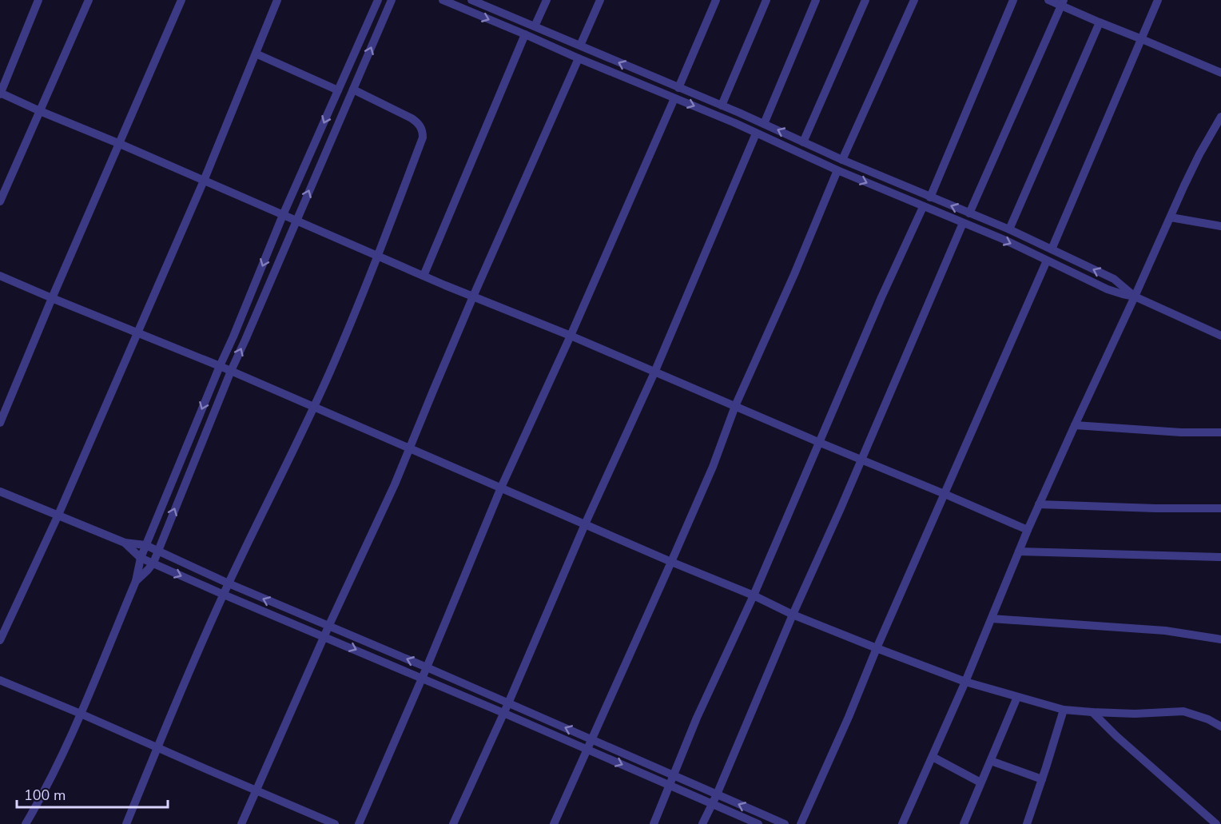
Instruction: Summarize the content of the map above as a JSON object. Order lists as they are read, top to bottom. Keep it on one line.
{"scale_bar":"100 m"}
